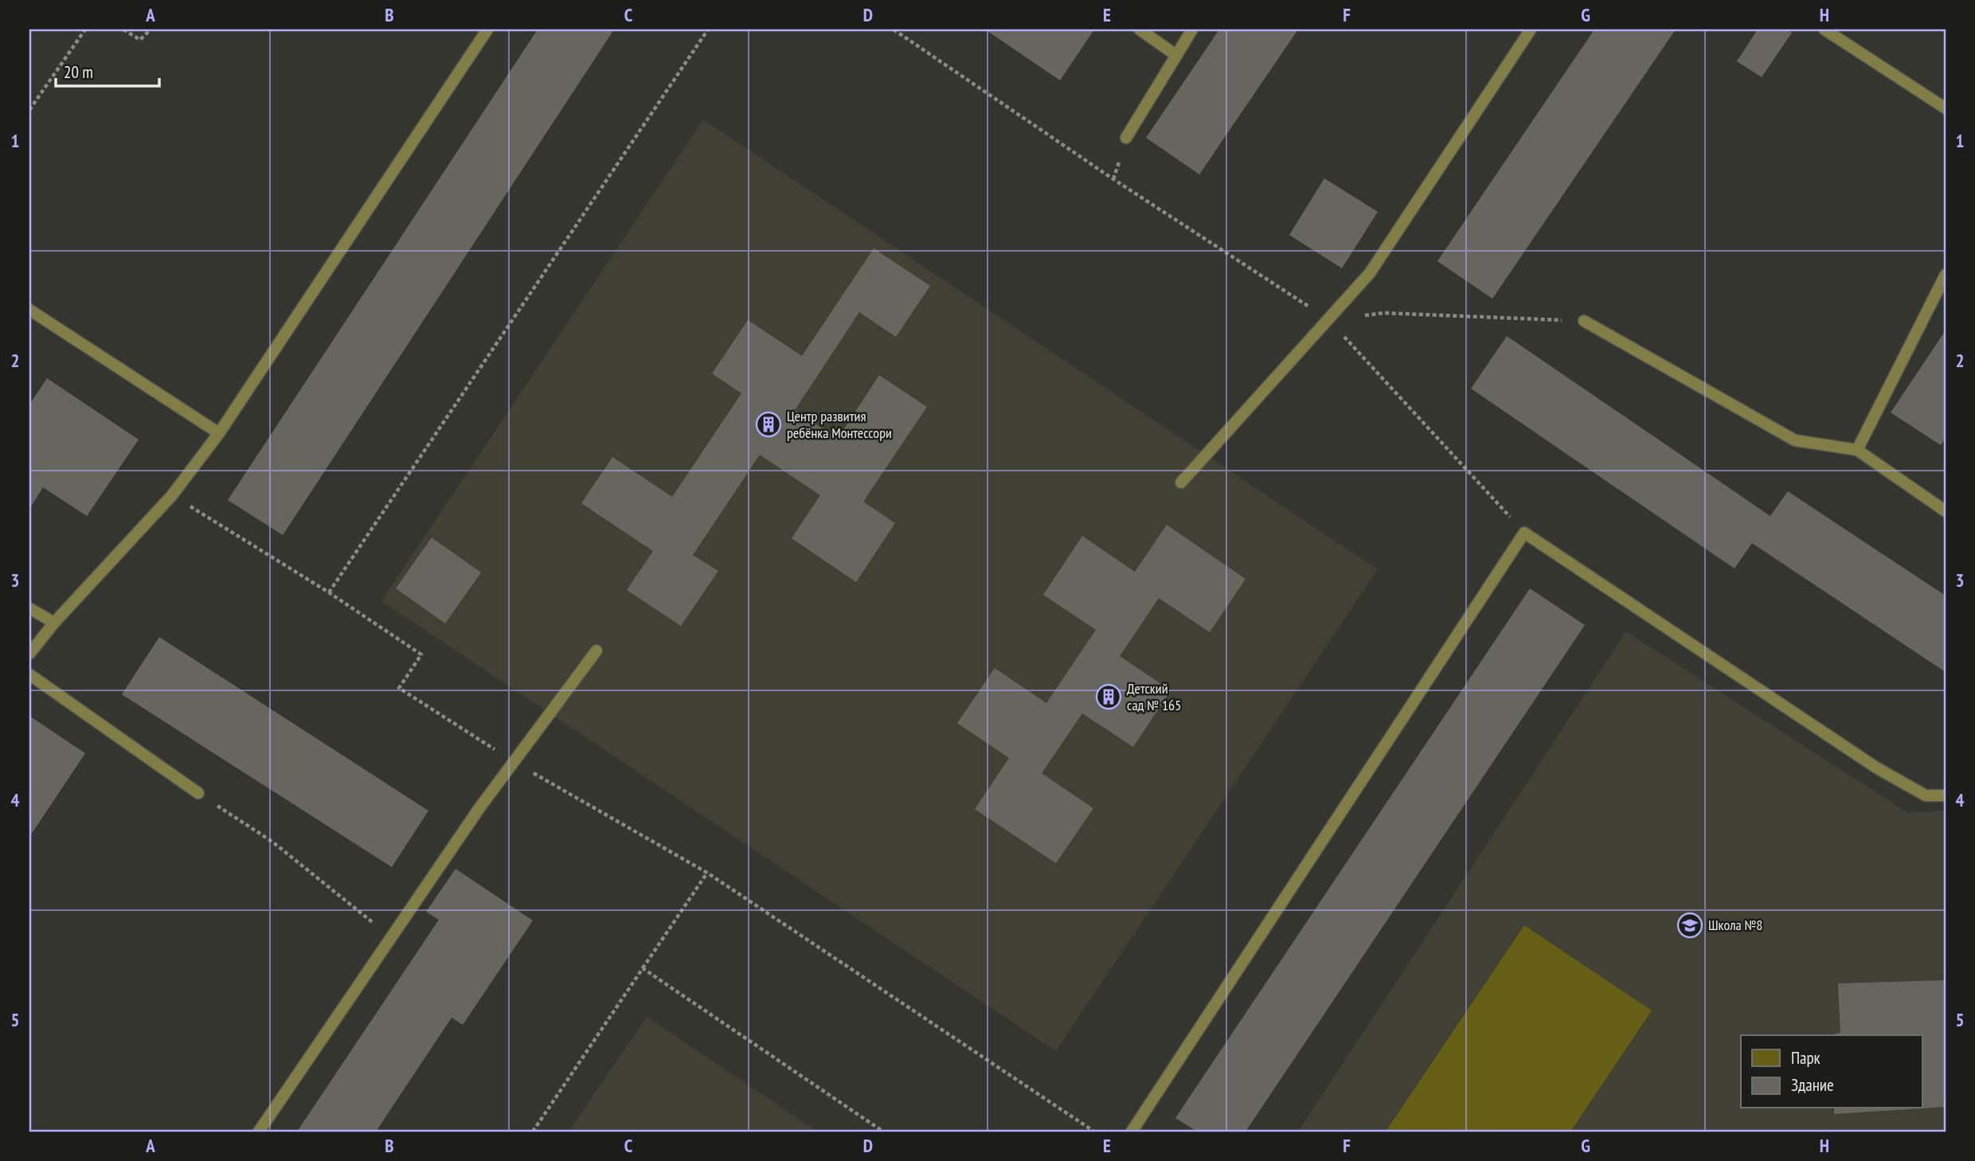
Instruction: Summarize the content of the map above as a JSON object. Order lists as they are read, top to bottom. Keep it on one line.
{"places":{"building":["Центр развития ребёнка Монтессори","Детский сад № 165"],"school or university":["Школа №8"]},"legend":["Парк","Здание"],"scale_bar":"20 m","grid":{"columns":["A","B","C","D","E","F","G","H"],"rows":["1","2","3","4","5"]}}
